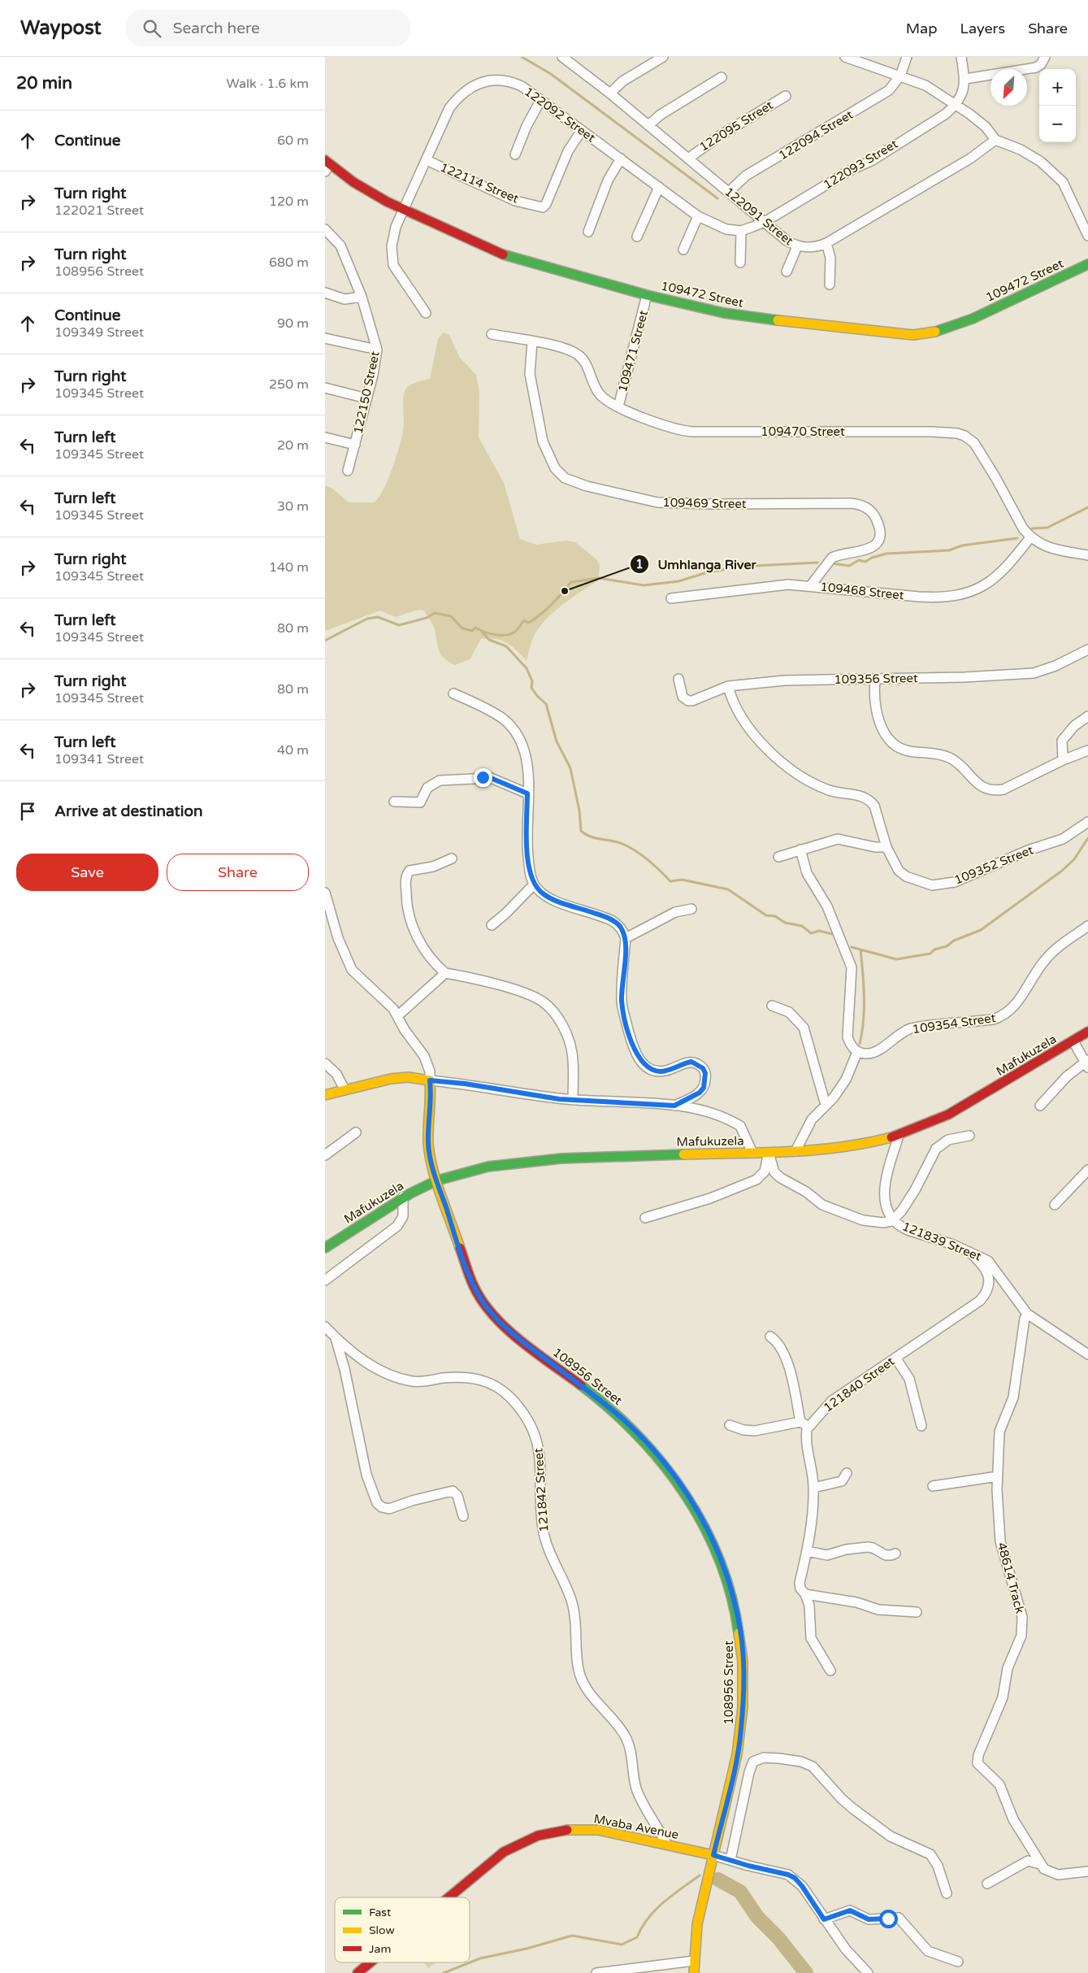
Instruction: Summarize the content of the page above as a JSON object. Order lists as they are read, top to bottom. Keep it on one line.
{"streets":{"street":["122092 Street","122095 Street","122094 Street","122093 Street","122114 Street","122091 Street","109472 Street","109471 Street","122150 Street","109470 Street","109469 Street","109468 Street","109356 Street","109352 Street","109354 Street","Mafukuzela","121839 Street","108956 Street","121840 Street","121842 Street","48614 Track","Mvaba Avenue"]},"crossings":[["122092 Street","122114 Street"],["122092 Street","109472 Street"],["122095 Street","122091 Street"],["122094 Street","122091 Street"],["122093 Street","122091 Street"],["109472 Street","109471 Street"],["109471 Street","109470 Street"],["109470 Street","109469 Street"],["109470 Street","109468 Street"],["109469 Street","109468 Street"],["109356 Street","109352 Street"],["Mafukuzela","121839 Street"],["Mafukuzela","108956 Street"],["121839 Street","121840 Street"],["121839 Street","48614 Track"],["108956 Street","Mvaba Avenue"],["121842 Street","Mvaba Avenue"]],"places":["Umhlanga River"],"legend":["Fast","Slow","Jam"],"north":"bottom left","page":{"header":"Waypost","search":"Search here","nav":["Map","Layers","Share"],"heading":["20 min","Walk · 1.6 km"],"map_buttons":["+","−"],"list":[["Continue","60 m"],["Turn right","122021 Street","120 m"],["Turn right","108956 Street","680 m"],["Continue","109349 Street","90 m"],["Turn right","109345 Street","250 m"],["Turn left","109345 Street","20 m"],["Turn left","109345 Street","30 m"],["Turn right","109345 Street","140 m"],["Turn left","109345 Street","80 m"],["Turn right","109345 Street","80 m"],["Turn left","109341 Street","40 m"],"Arrive at destination"],"buttons":["Save","Share"]}}
